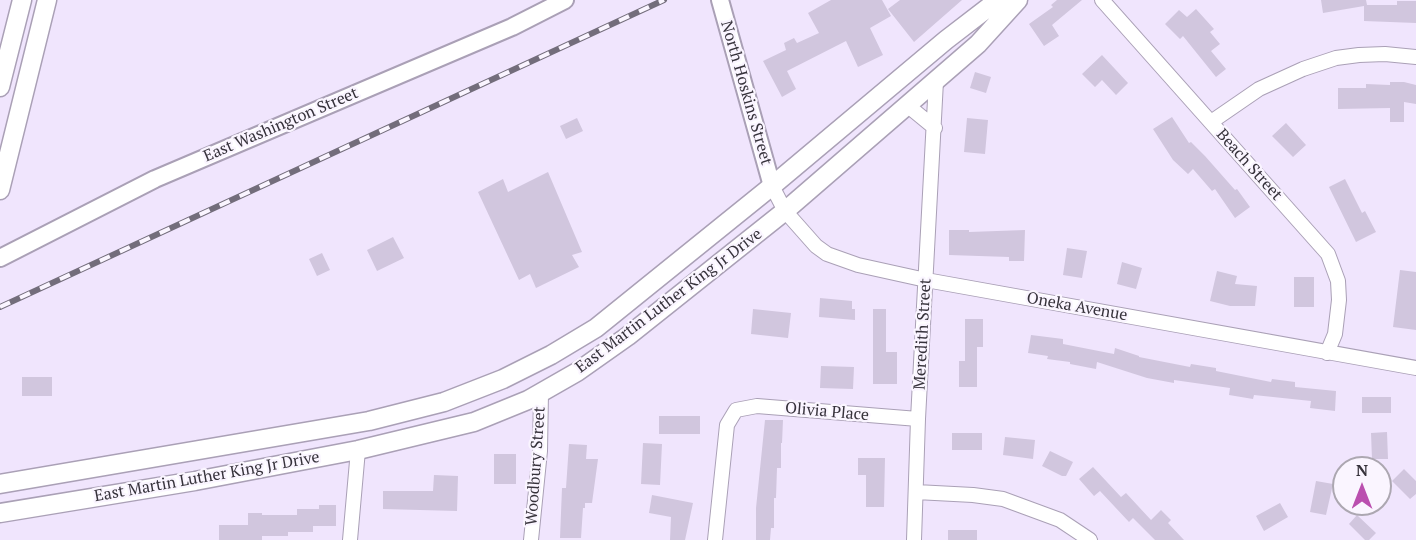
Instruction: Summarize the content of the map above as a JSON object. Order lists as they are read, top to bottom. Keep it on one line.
{"streets":{"main road":["East Martin Luther King Jr Drive"],"street":["North Hoskins Street","East Washington Street","Beach Street","Oneka Avenue","Meredith Street","Olivia Place","Woodbury Street"]},"crossings":[["North Hoskins Street","East Martin Luther King Jr Drive"],["North Hoskins Street","Oneka Avenue"],["Beach Street","Oneka Avenue"],["East Martin Luther King Jr Drive","Oneka Avenue"],["East Martin Luther King Jr Drive","Meredith Street"],["East Martin Luther King Jr Drive","Woodbury Street"],["Oneka Avenue","Meredith Street"],["Meredith Street","Olivia Place"]],"north":"top"}
